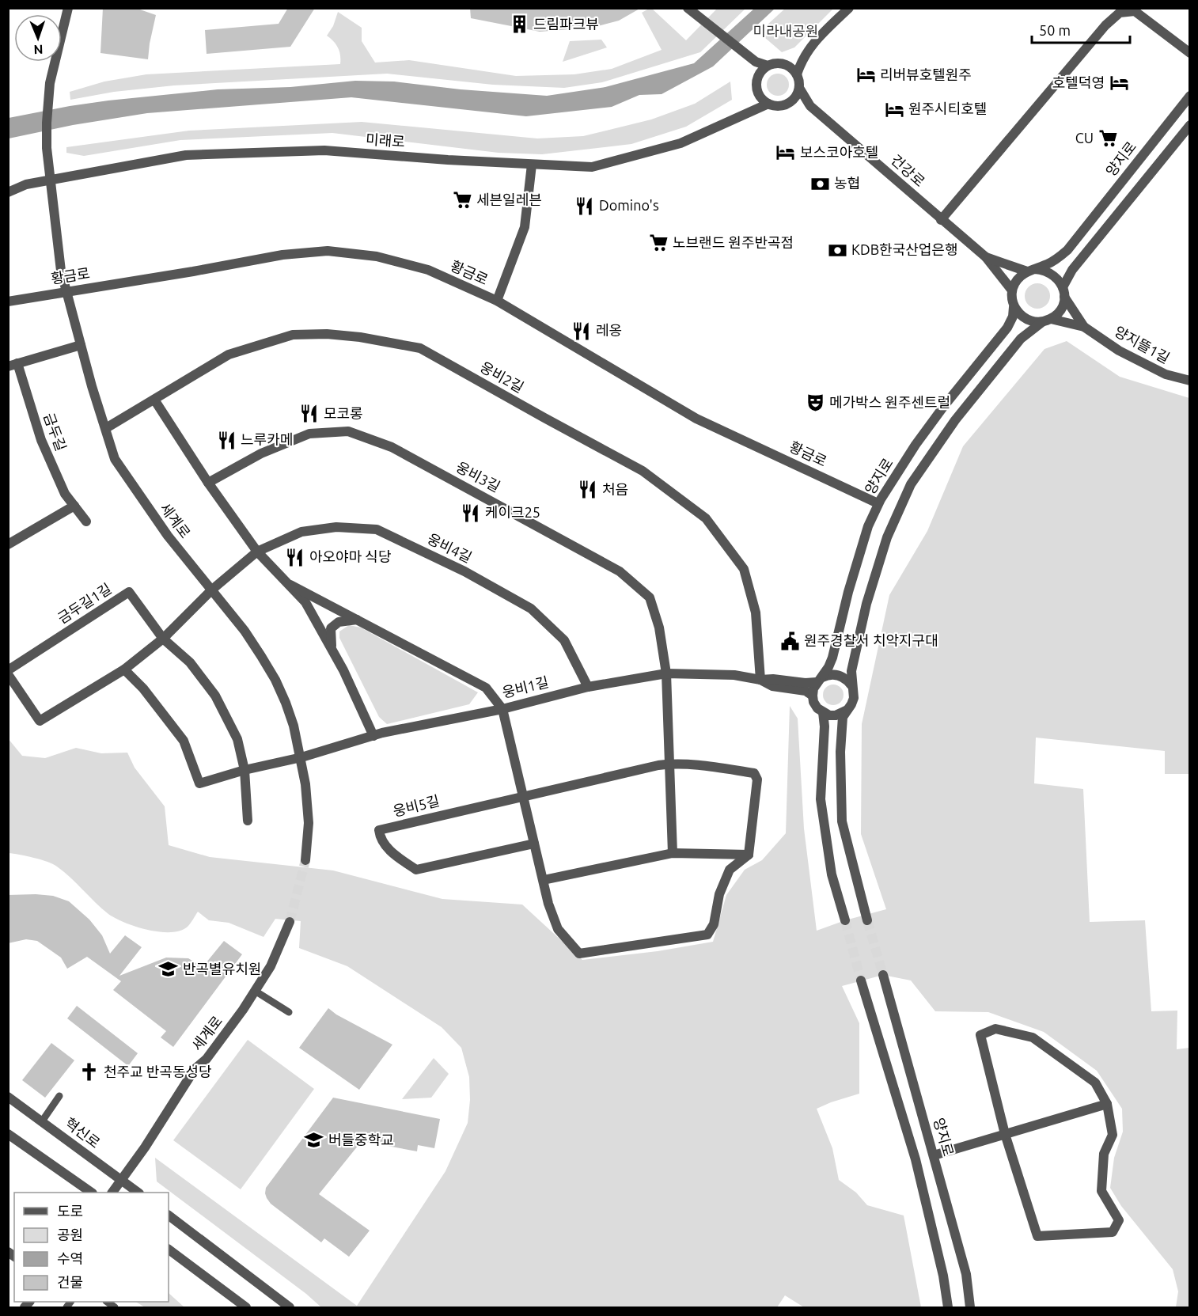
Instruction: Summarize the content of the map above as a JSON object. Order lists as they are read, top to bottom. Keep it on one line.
{"streets":{"street":["미래로","양지로","건강로","황금로","양지뜰1길","웅비2길","금두길","웅비3길","세계로","웅비4길","금두길1길","웅비1길","웅비5길","혁신로"]},"crossings":[["미래로","세계로"],["황금로","세계로"],["웅비2길","세계로"],["웅비2길","웅비1길"],["금두길","세계로"],["웅비3길","웅비1길"],["세계로","웅비4길"],["세계로","웅비1길"],["세계로","혁신로"],["웅비4길","웅비1길"]],"parks":["미라내공원"],"places":{"building":["드림파크뷰"],"hotel":["리버뷰호텔원주","호텔덕영","원주시티호텔","보스코아호텔"],"supermarket":["CU","세븐일레븐","노브랜드 원주반곡점"],"bank":["농협","KDB한국산업은행"],"restaurant":["Domino's","레옹","모코롱","느루카메","처음","케이크25","아오야마 식당"],"theatre":["메가박스 원주센트럴"],"public building":["원주경찰서 치악지구대"],"school or university":["반곡별유치원","버들중학교"],"church":["천주교 반곡동성당"]},"legend":["도로","공원","수역","건물"],"scale_bar":"50 m","north":"bottom"}
